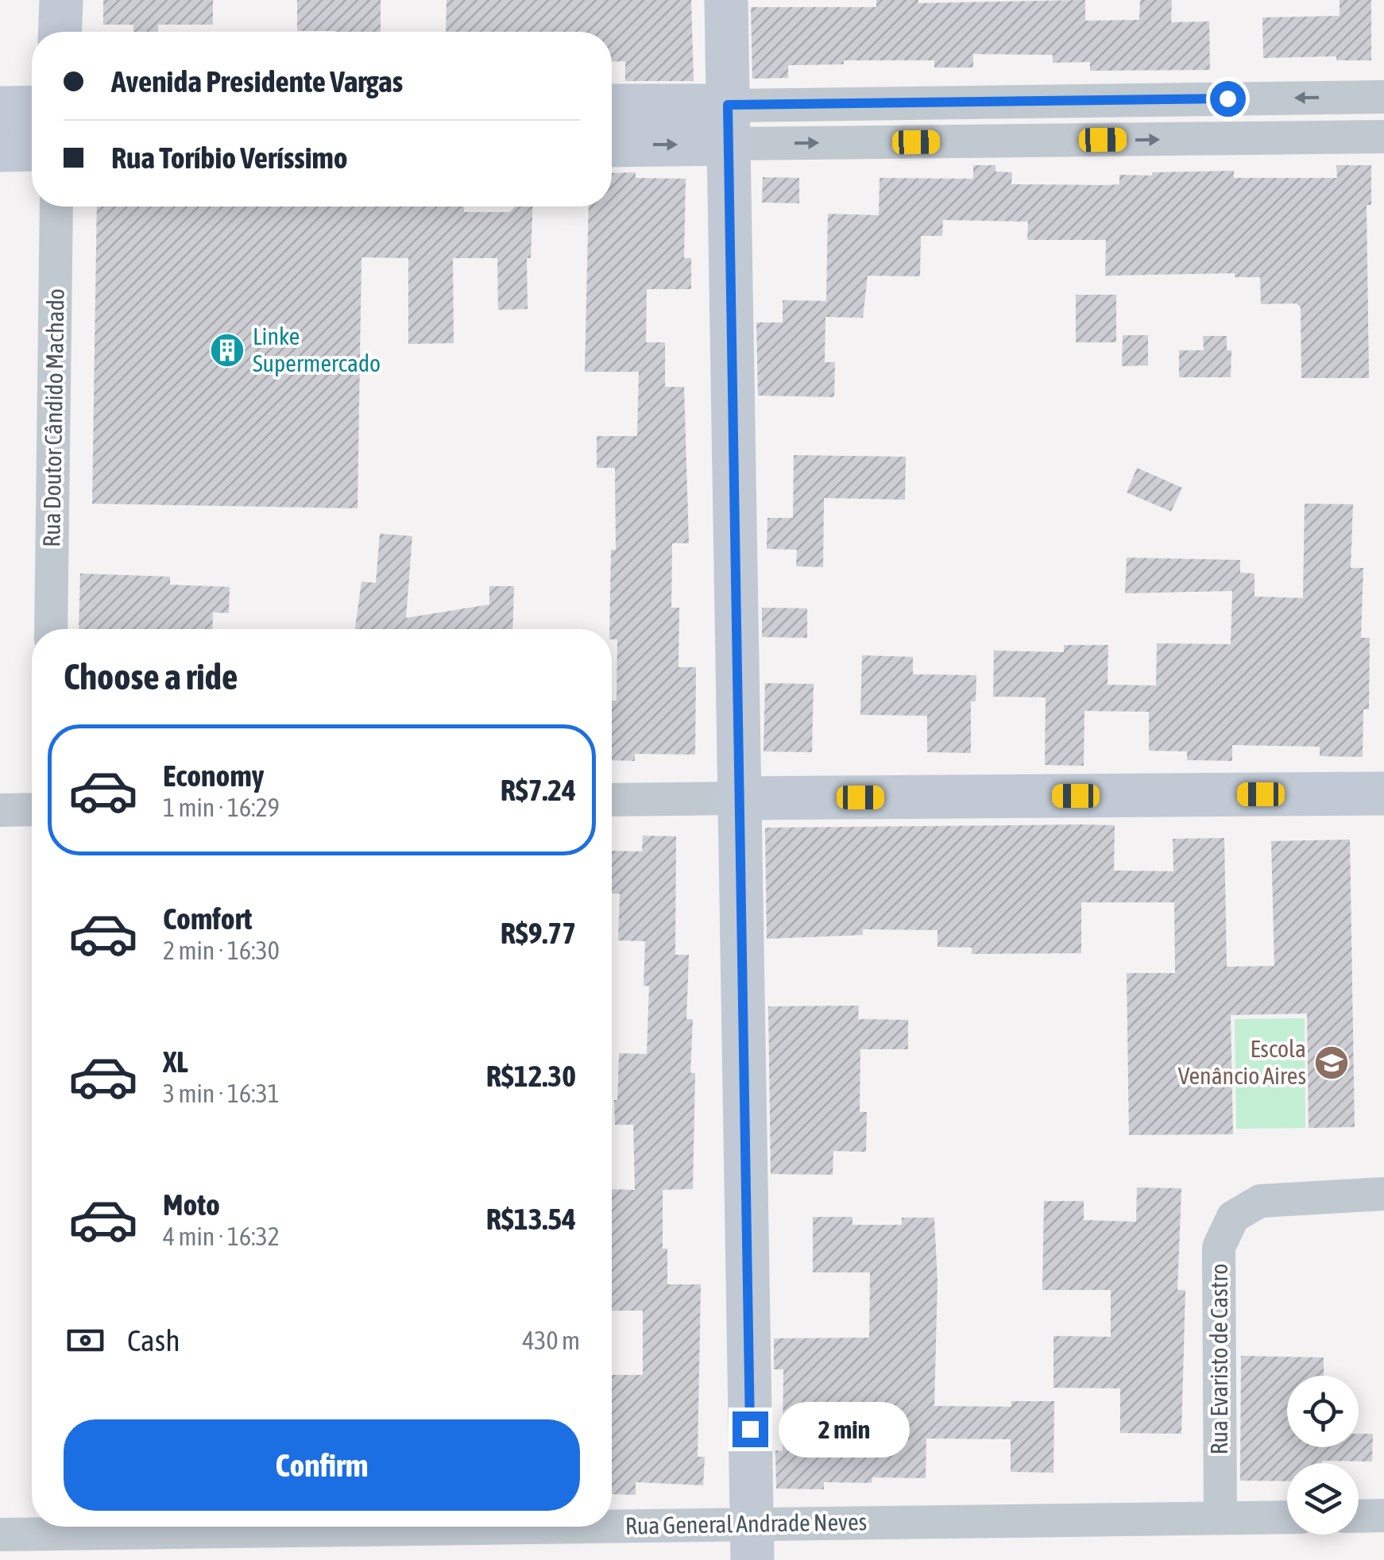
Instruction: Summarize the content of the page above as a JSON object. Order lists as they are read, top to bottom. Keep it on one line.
{"streets":{"street":["Rua Doutor Cândido Machado","Rua Evaristo de Castro","Rua General Andrade Neves"]},"crossings":[["Rua Evaristo de Castro","Rua General Andrade Neves"]],"places":{"building":["Linke Supermercado"],"school or university":["Escola Venâncio Aires"]},"page":{"banner":["Avenida Presidente Vargas","Rua Toríbio Veríssimo"],"heading":"Choose a ride","list":[{"name":"Economy","note":"1 min · 16:29","value":"R$7.24"},{"name":"Comfort","note":"2 min · 16:30","value":"R$9.77"},{"name":"XL","note":"3 min · 16:31","value":"R$12.30"},{"name":"Moto","note":"4 min · 16:32","value":"R$13.54"}],"pay":["Cash","430 m"],"bubble":"2 min","buttons":"Confirm"}}
